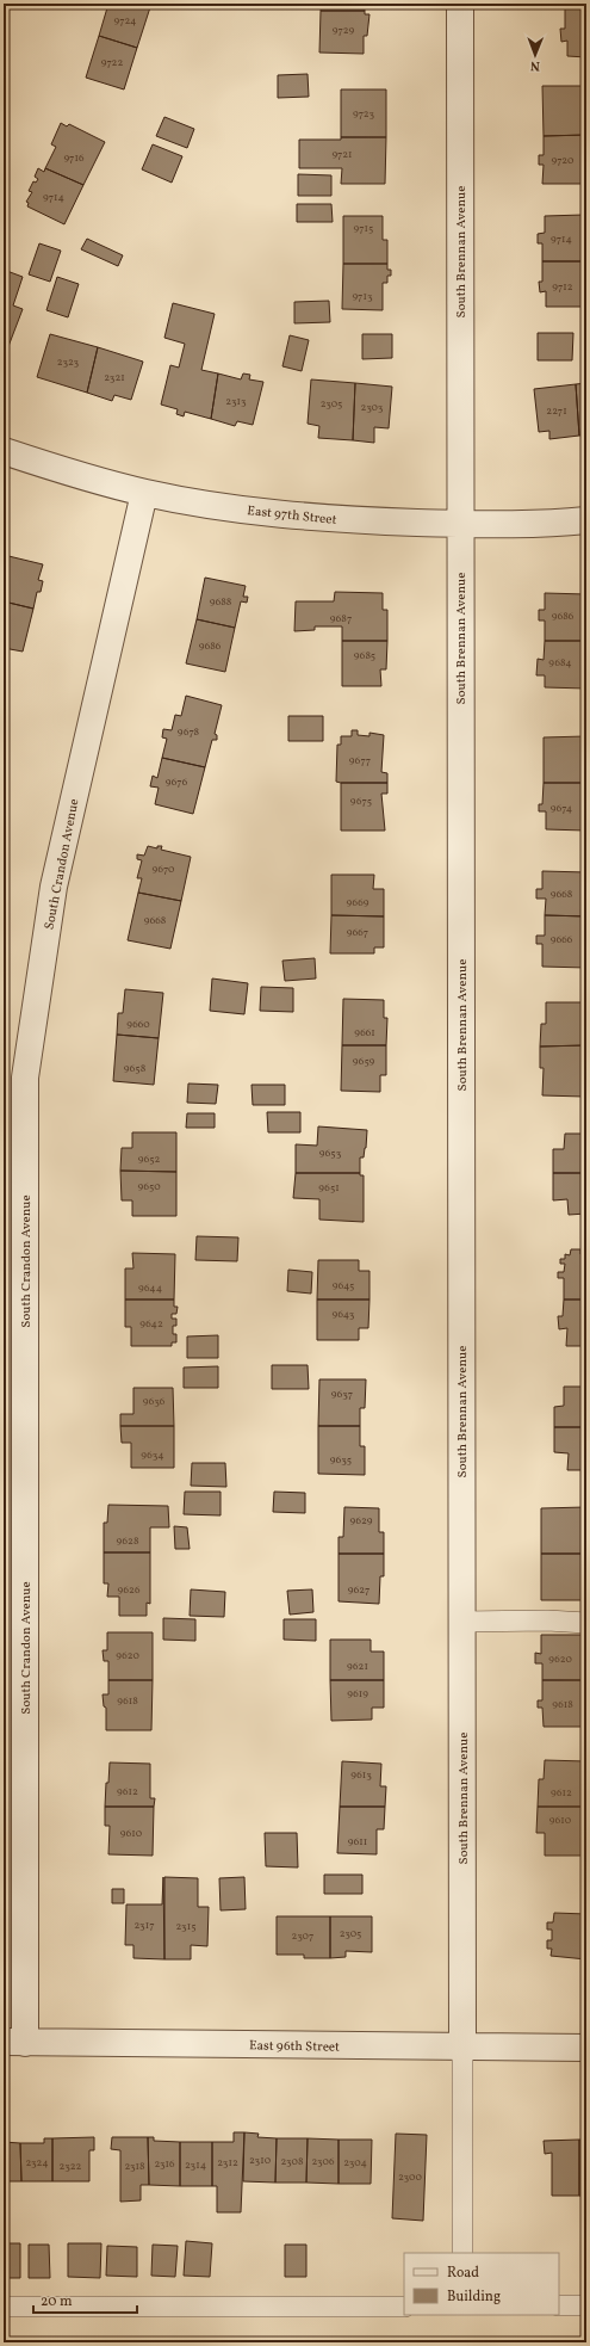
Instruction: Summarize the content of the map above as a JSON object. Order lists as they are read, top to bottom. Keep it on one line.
{"streets":{"street":["South Brennan Avenue","East 97th Street","South Crandon Avenue","East 96th Street"]},"crossings":[["South Brennan Avenue","East 97th Street"],["South Brennan Avenue","East 96th Street"],["East 97th Street","South Crandon Avenue"],["South Crandon Avenue","East 96th Street"]],"house_numbers":["9724","9729","9722","9723","9721","9716","9720","9714","9715","9714","9712","9713","2323","2321","2313","2305","2303","2271","9688","9686","9687","9686","9685","9684","9678","9677","9676","9675","9674","9670","9668","9669","9668","9667","9666","9660","9661","9659","9658","9653","9652","9650","9651","9645","9644","9643","9642","9637","9636","9634","9635","9629","9628","9626","9627","9620","9620","9621","9619","9618","9618","9613","9612","9612","9610","9610","9611","2317","2315","2305","2307","2310","2308","2306","2324","2312","2304","2316","2314","2322","2318","2300"],"legend":["Road","Building"],"scale_bar":"20 m","north":"bottom"}
